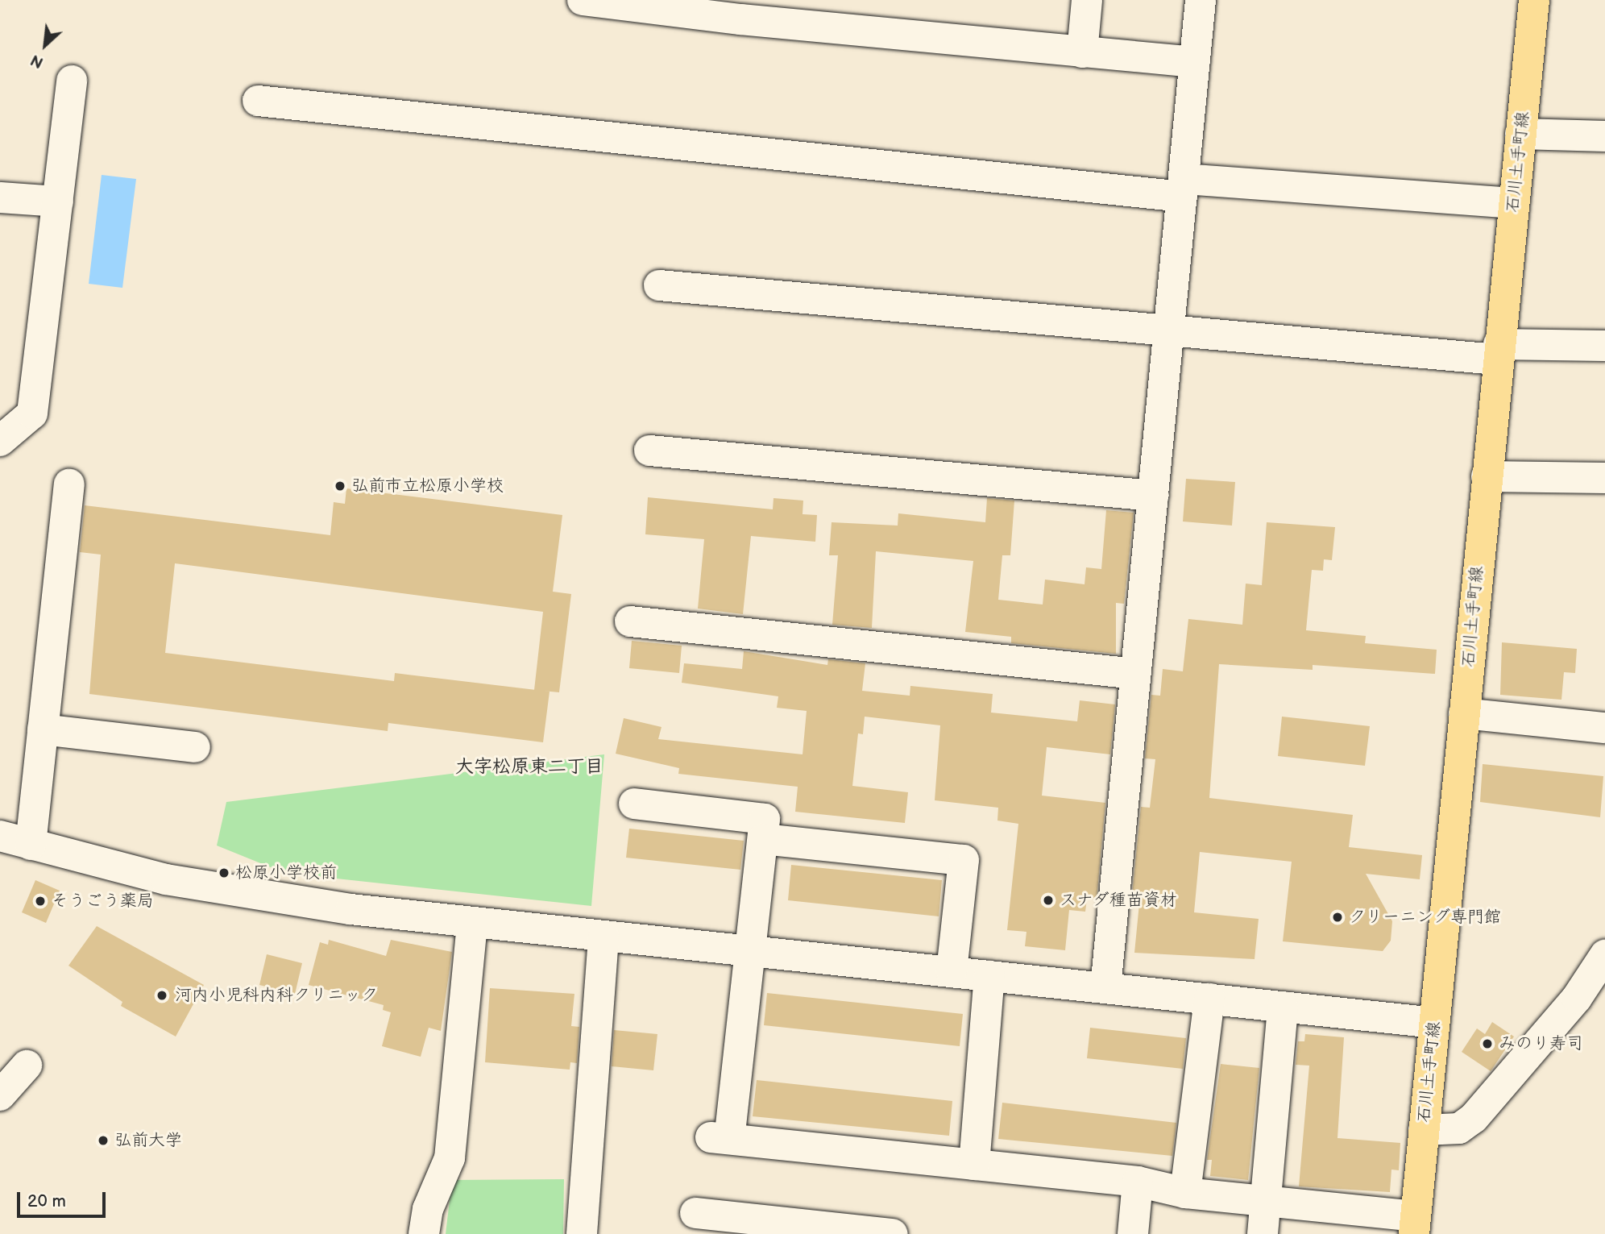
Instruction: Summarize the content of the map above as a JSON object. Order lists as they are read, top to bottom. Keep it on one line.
{"streets":{"main road":["石川土手町線"]},"districts":["大字松原東二丁目"],"places":["弘前市立松原小学校","松原小学校前","スナダ種苗資材","そうごう薬局","クリーニング専門館","河内小児科内科クリニック","みのり寿司","弘前大学"],"scale_bar":"20 m","north":"bottom left"}
